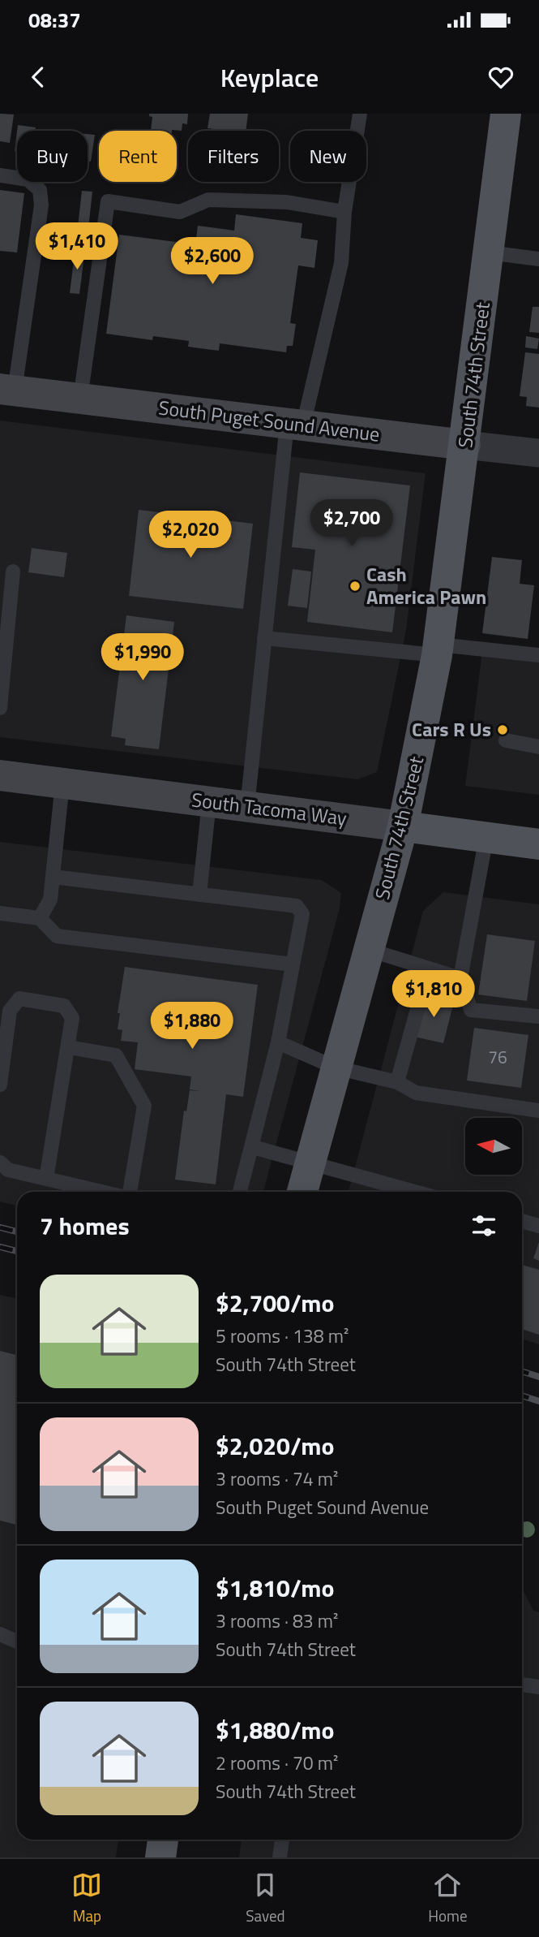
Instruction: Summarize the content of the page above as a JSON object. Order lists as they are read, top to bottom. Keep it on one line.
{"streets":{"main road":["South 74th Street","South Tacoma Way"],"street":["South Puget Sound Avenue"]},"crossings":[["South 74th Street","South Puget Sound Avenue"],["South 74th Street","South Tacoma Way"]],"places":["Cash America Pawn","Cars R Us"],"house_numbers":["76"],"north":"left","page":{"status":"08:37","header":"Keyplace","chip":["Buy","Rent","Filters","New"],"price":["$1,410","$2,600","$2,700","$2,020","$1,990","$1,810","$1,880"],"heading":"7 homes","list":[{"name":"$2,700/mo","note":"5 rooms · 138 m² · South 74th Street"},{"name":"$2,020/mo","note":"3 rooms · 74 m² · South Puget Sound Avenue"},{"name":"$1,810/mo","note":"3 rooms · 83 m² · South 74th Street"},{"name":"$1,880/mo","note":"2 rooms · 70 m² · South 74th Street"}],"tabs":["Map","Saved","Home"]}}
